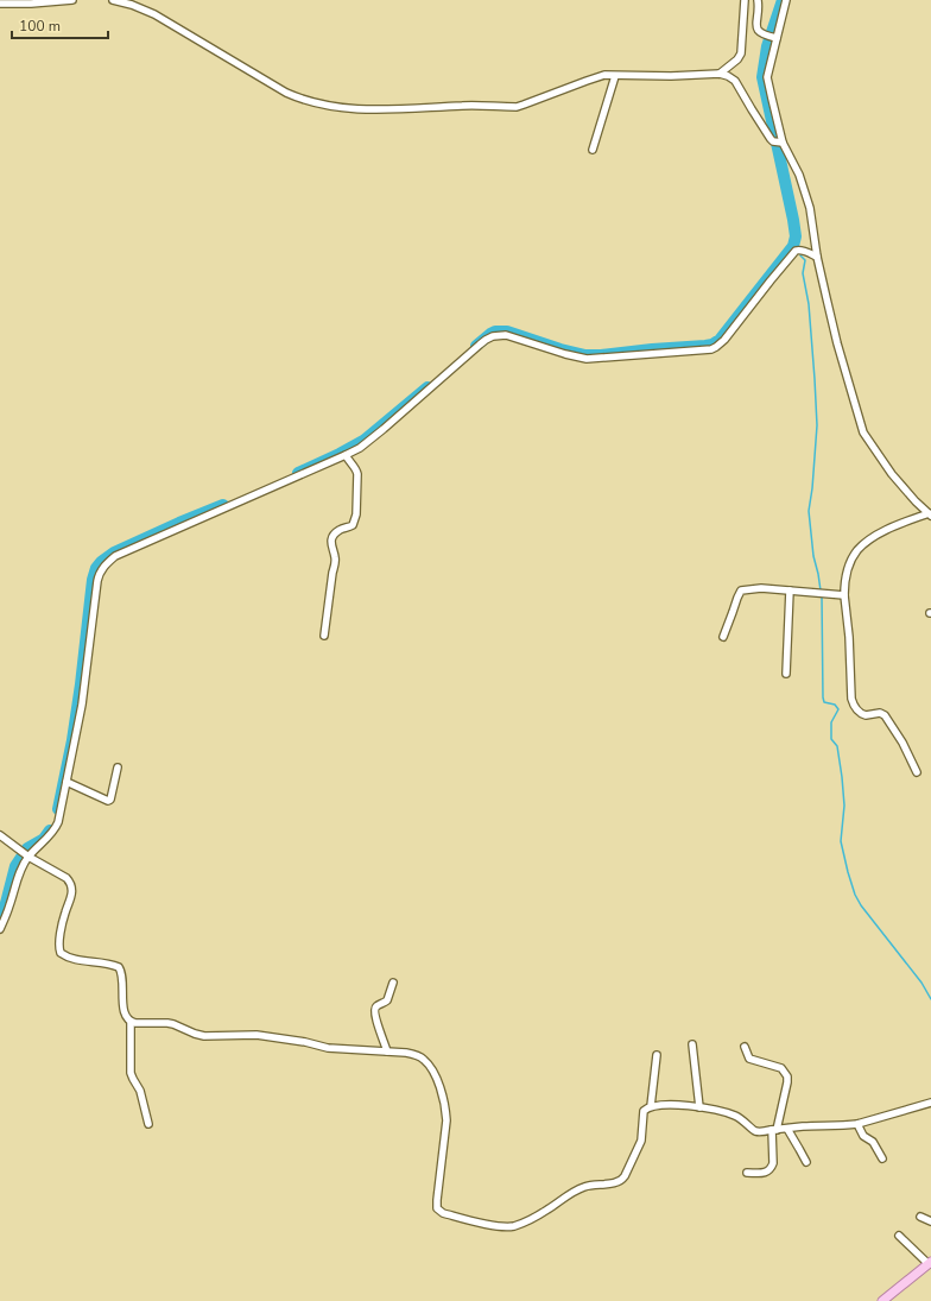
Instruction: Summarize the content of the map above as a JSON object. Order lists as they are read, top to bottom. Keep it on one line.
{"scale_bar":"100 m"}
